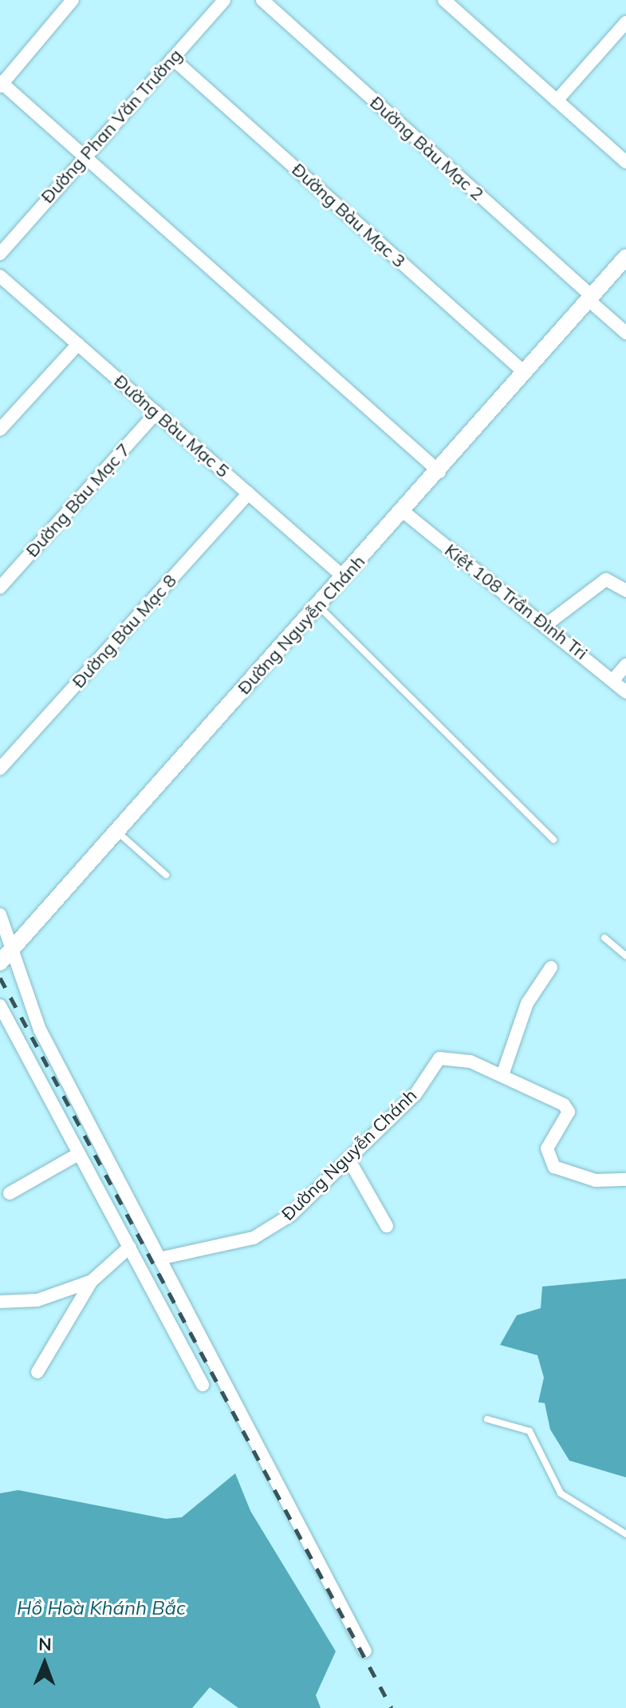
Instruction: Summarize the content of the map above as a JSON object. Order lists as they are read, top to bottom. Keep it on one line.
{"streets":{"street":["Đường Phan Văn Trường","Đường Bàu Mạc 2","Đường Bàu Mạc 3","Đường Bàu Mạc 5","Đường Bàu Mạc 7","Kiệt 108 Trần Đình Tri","Đường Nguyễn Chánh","Đường Bàu Mạc 8"]},"crossings":[["Đường Phan Văn Trường","Đường Bàu Mạc 3"],["Đường Bàu Mạc 2","Đường Nguyễn Chánh"],["Đường Bàu Mạc 3","Đường Nguyễn Chánh"],["Đường Bàu Mạc 5","Đường Bàu Mạc 7"],["Đường Bàu Mạc 5","Đường Nguyễn Chánh"],["Đường Bàu Mạc 5","Đường Bàu Mạc 8"],["Kiệt 108 Trần Đình Tri","Đường Nguyễn Chánh"]],"water":["Hồ Hoà Khánh Bắc"],"north":"top"}
